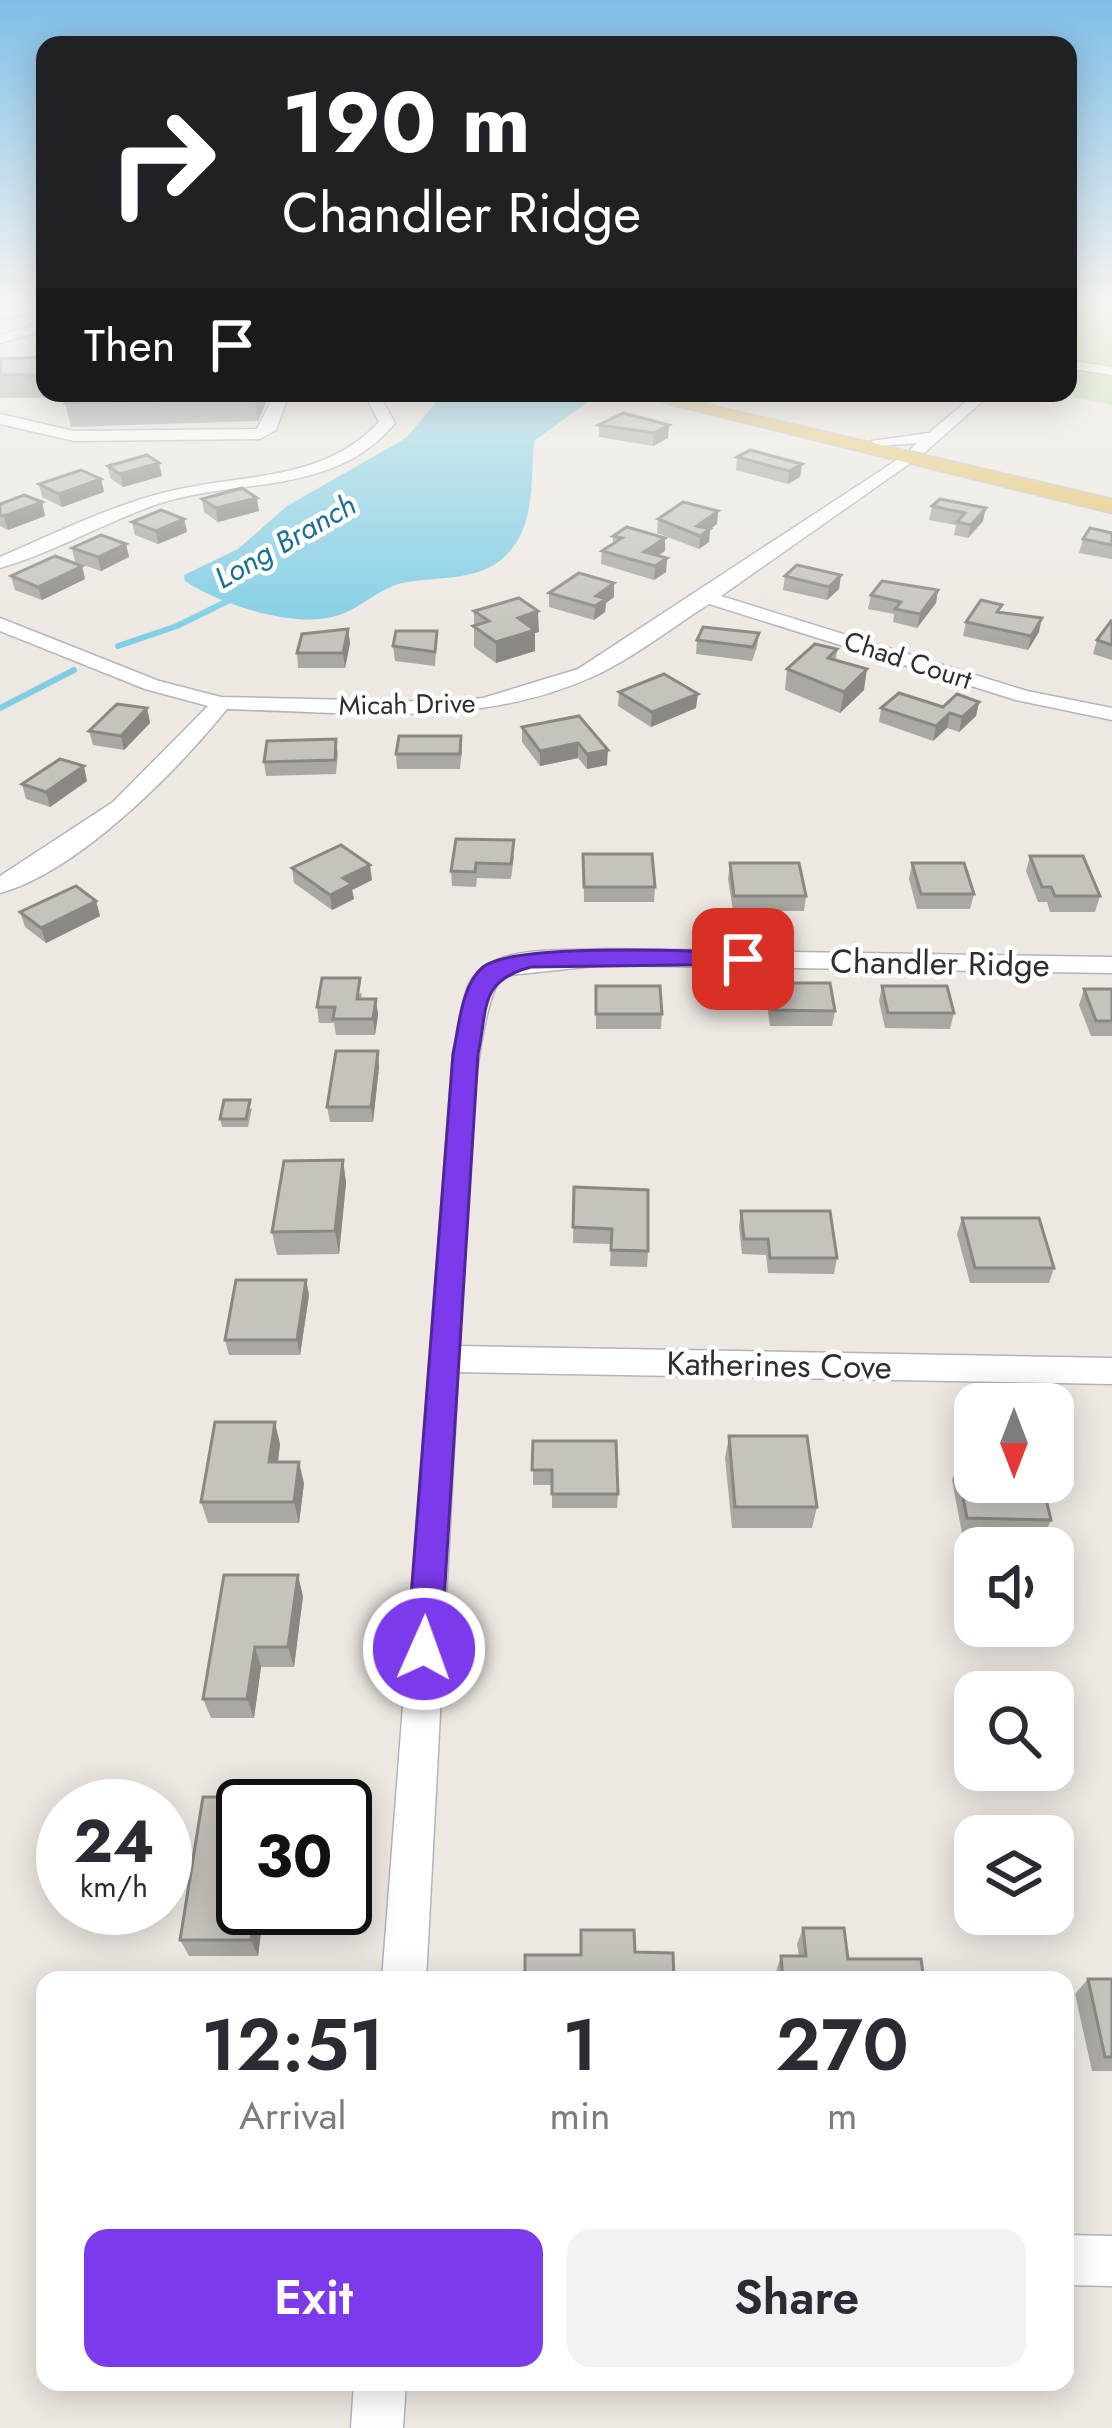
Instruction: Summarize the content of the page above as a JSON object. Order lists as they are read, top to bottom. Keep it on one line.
{"streets":{"street":["Chad Court","Micah Drive","Chandler Ridge","Katherines Cove"]},"crossings":[["Chad Court","Micah Drive"],["Chandler Ridge","Katherines Cove"]],"water":["Long Branch"],"north":"bottom","page":{"turn":["190 m","Chandler Ridge"],"then":"Then","speed":"24 km/h","limit":"30","eta":["12:51","Arrival","1","min","270","m"],"buttons":["Exit","Share"]}}
